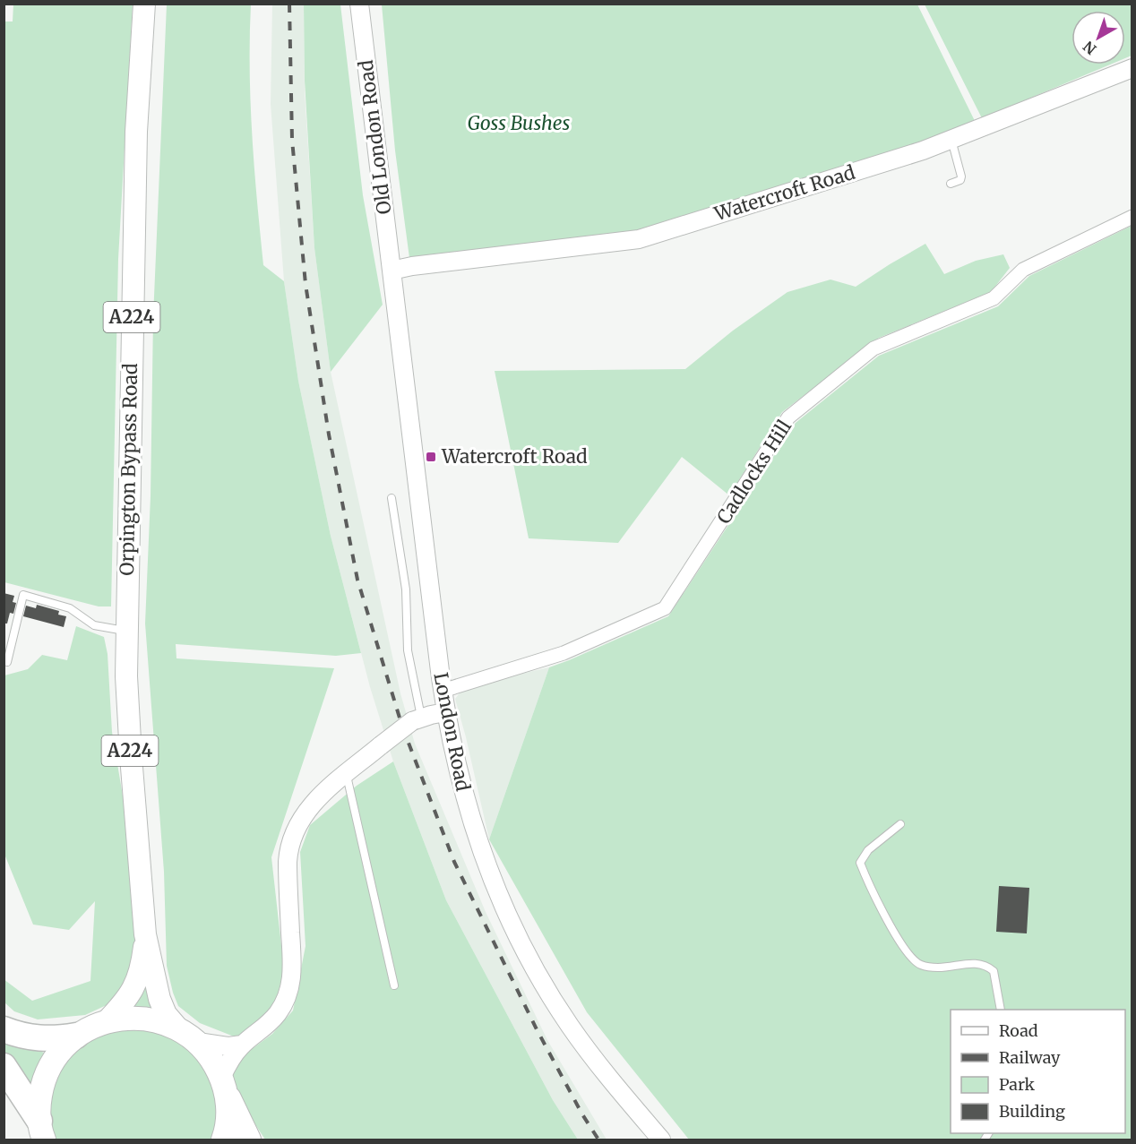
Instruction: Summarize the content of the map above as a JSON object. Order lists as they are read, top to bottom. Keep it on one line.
{"streets":{"main road":["A224","Orpington Bypass Road"],"street":["Old London Road","Watercroft Road","Cadlocks Hill","London Road"]},"crossings":[["Old London Road","Watercroft Road"],["Old London Road","London Road"],["Watercroft Road","London Road"],["Cadlocks Hill","London Road"]],"parks":["Goss Bushes"],"places":{"transit":["Watercroft Road"]},"legend":["Road","Railway","Park","Building"],"north":"bottom left"}
